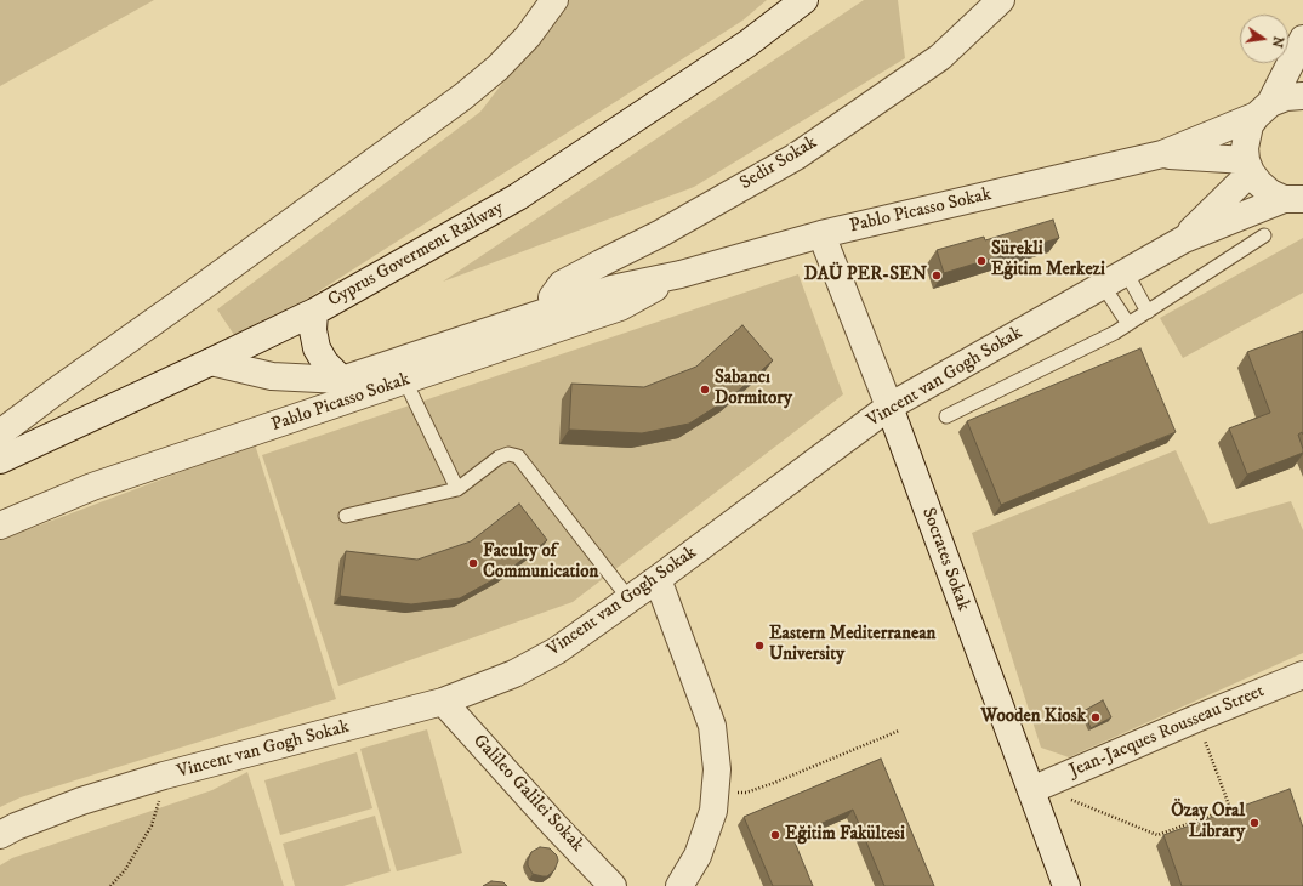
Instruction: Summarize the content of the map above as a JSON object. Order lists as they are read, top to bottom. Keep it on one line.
{"streets":{"street":["Sedir Sokak","Pablo Picasso Sokak","Cyprus Goverment Railway","Vincent van Gogh Sokak","Socrates Sokak","Jean-Jacques Rousseau Street","Galileo Galilei Sokak"]},"crossings":[["Sedir Sokak","Pablo Picasso Sokak"],["Pablo Picasso Sokak","Cyprus Goverment Railway"],["Pablo Picasso Sokak","Socrates Sokak"],["Vincent van Gogh Sokak","Socrates Sokak"],["Vincent van Gogh Sokak","Galileo Galilei Sokak"],["Socrates Sokak","Jean-Jacques Rousseau Street"]],"places":["Sürekli Eğitim Merkezi","DAÜ PER-SEN","Sabancı Dormitory","Faculty of Communication","Eastern Mediterranean University","Wooden Kiosk","Özay Oral Library","Eğitim Fakültesi"],"north":"right"}
